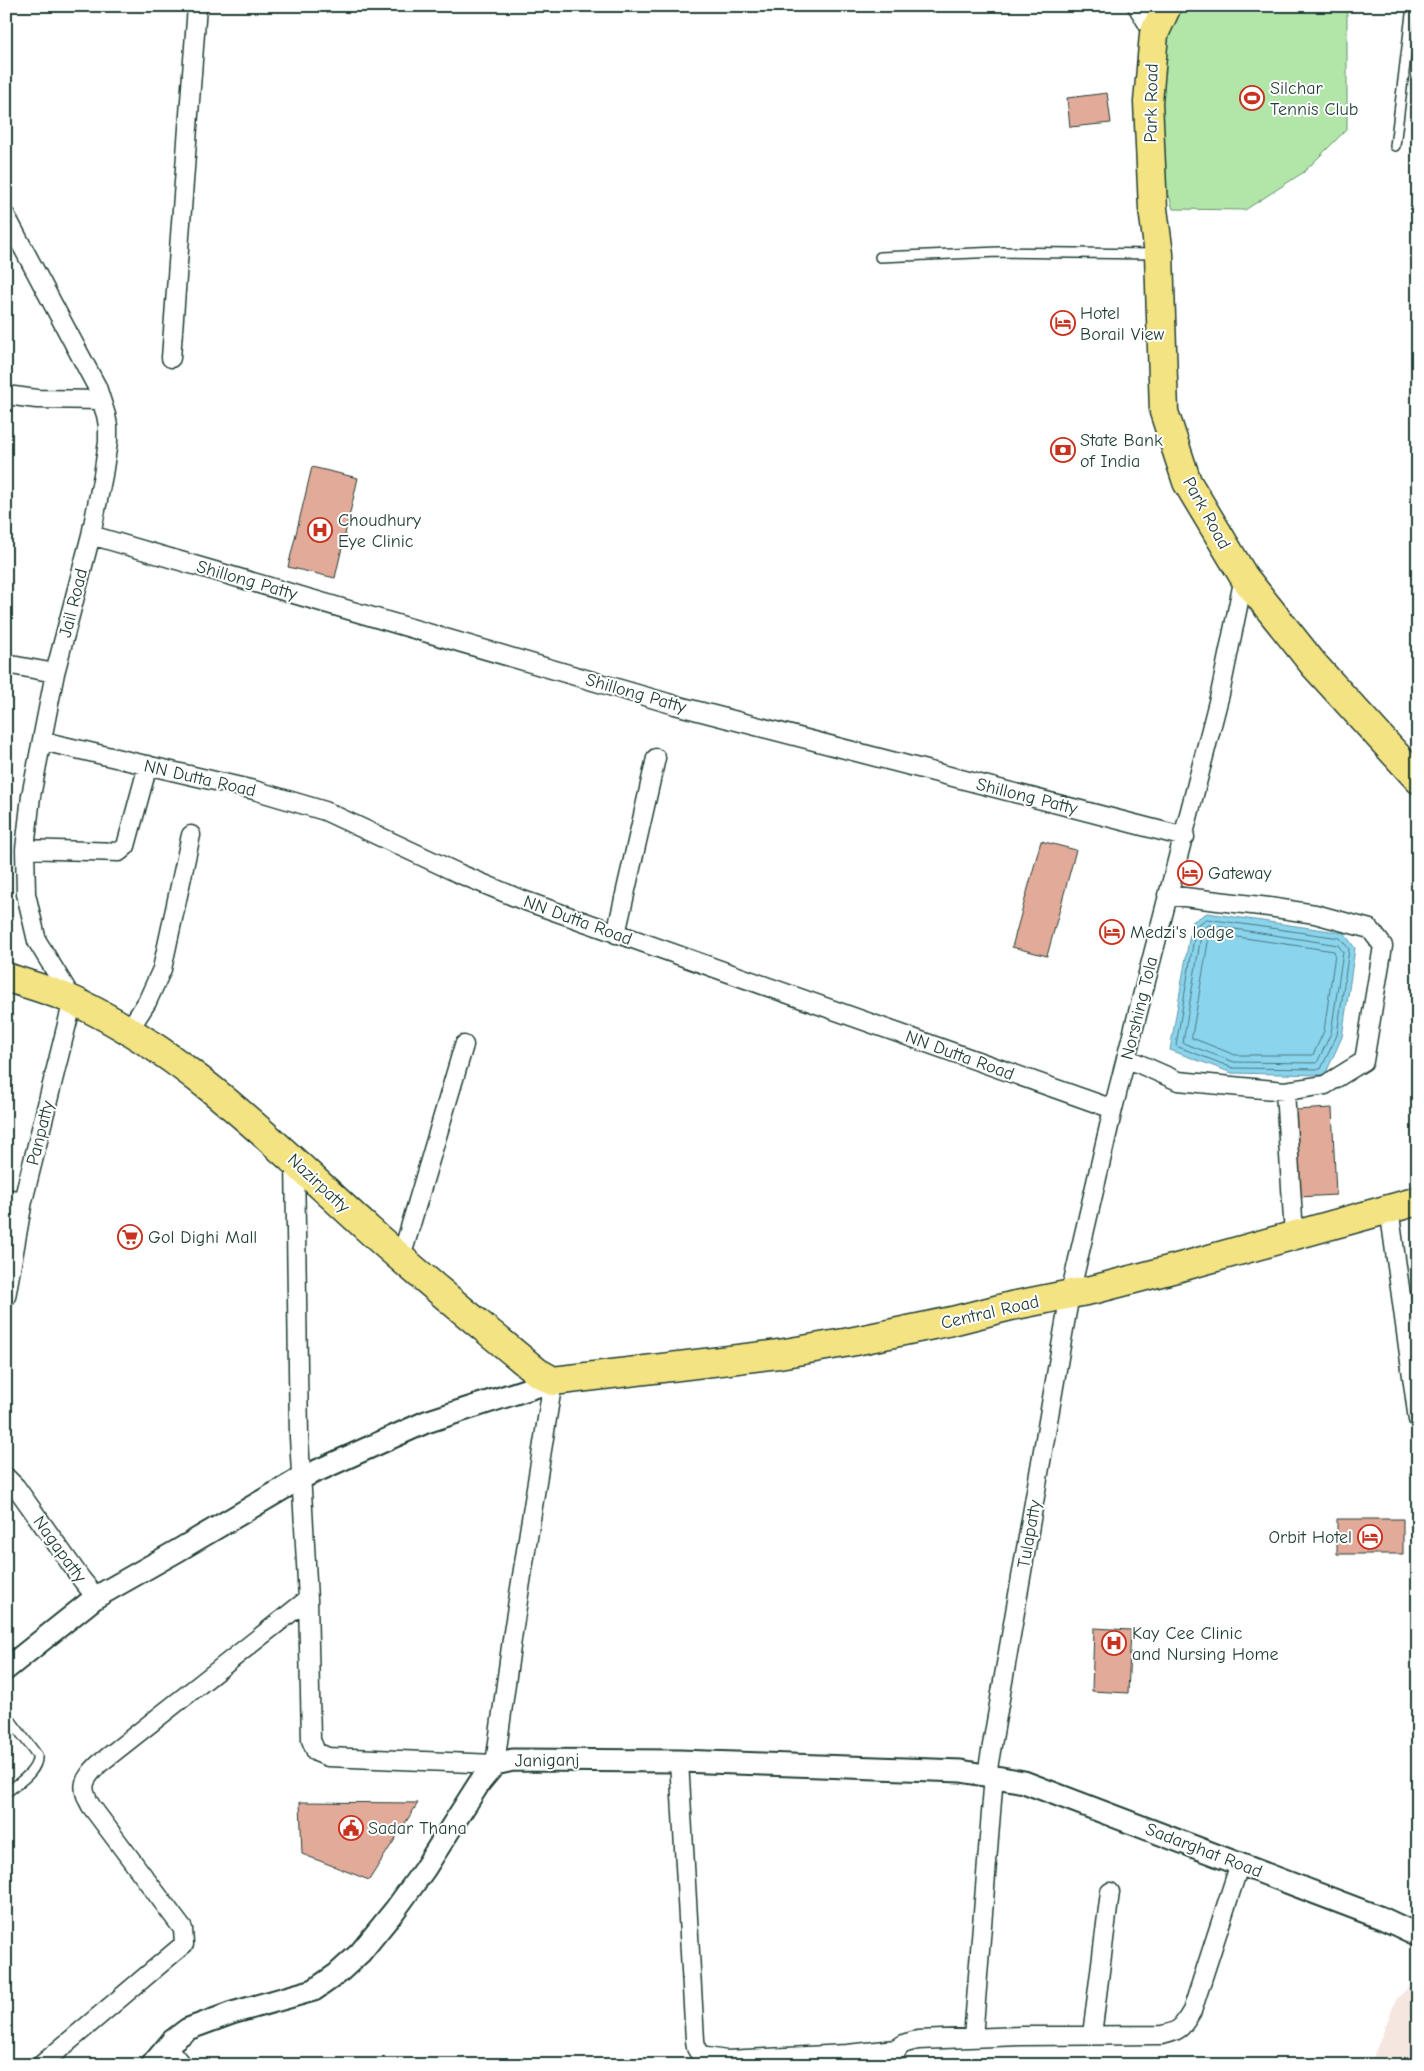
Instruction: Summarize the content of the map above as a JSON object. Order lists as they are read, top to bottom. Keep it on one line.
{"streets":{"main road":["Park Road","Nazirpatty","Central Road"],"street":["Shillong Patty","Jail Road","NN Dutta Road","Norshing Tola","Panpatty","Tulapatty","Nagapatty","Janiganj","Sadarghat Road"]},"crossings":[["Park Road","Norshing Tola"],["Shillong Patty","Jail Road"],["Shillong Patty","Norshing Tola"],["Jail Road","NN Dutta Road"],["Jail Road","Panpatty"],["Jail Road","Nazirpatty"],["NN Dutta Road","Norshing Tola"],["Norshing Tola","Central Road"],["Norshing Tola","Tulapatty"],["Panpatty","Nazirpatty"],["Nazirpatty","Central Road"],["Nazirpatty","Janiganj"],["Central Road","Tulapatty"],["Central Road","Janiganj"],["Tulapatty","Janiganj"],["Tulapatty","Sadarghat Road"],["Janiganj","Sadarghat Road"]],"places":{"sports":["Silchar Tennis Club"],"hotel":["Hotel Borail View","Gateway","Medzi's lodge","Orbit Hotel"],"bank":["State Bank of India"],"hospital":["Choudhury Eye Clinic","Kay Cee Clinic and Nursing Home"],"supermarket":["Gol Dighi Mall"],"public building":["Sadar Thana"]}}
